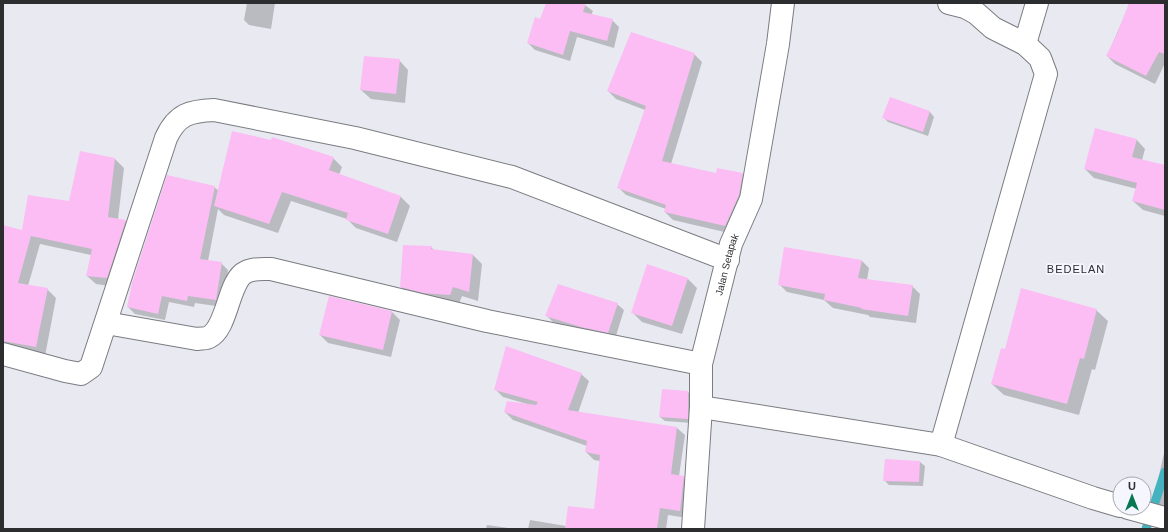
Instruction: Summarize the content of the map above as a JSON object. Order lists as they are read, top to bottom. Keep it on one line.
{"streets":{"street":["Jalan Setapak"]},"districts":["BEDELAN"],"north":"top"}
